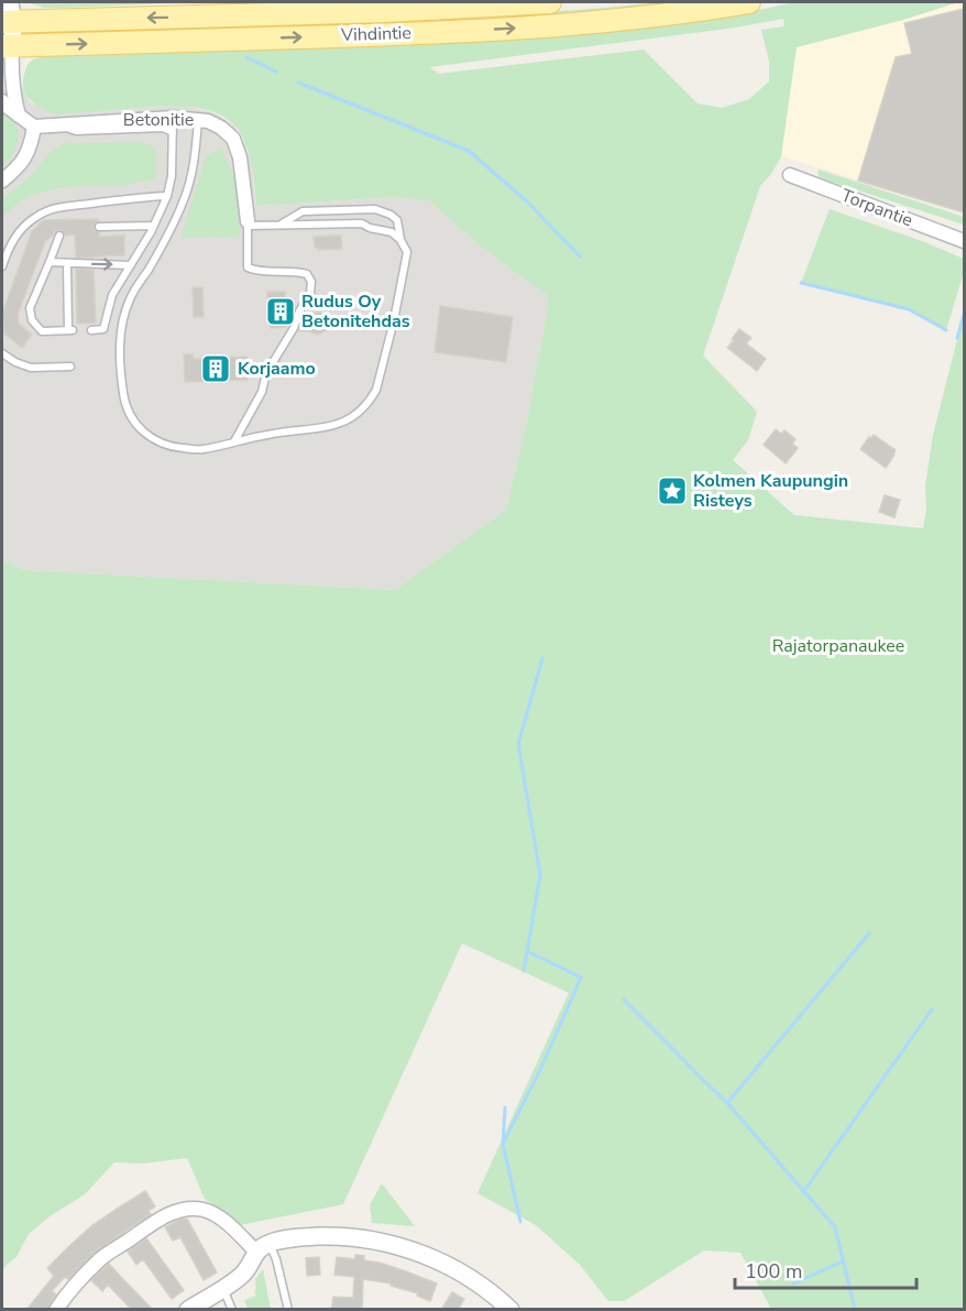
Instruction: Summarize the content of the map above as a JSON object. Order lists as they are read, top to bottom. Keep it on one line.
{"streets":{"main road":["Vihdintie"],"street":["Betonitie","Torpantie"]},"parks":["Rajatorpanaukee"],"places":{"building":["Rudus Oy Betonitehdas","Korjaamo"],"place":["Kolmen Kaupungin Risteys"]},"scale_bar":"100 m"}
